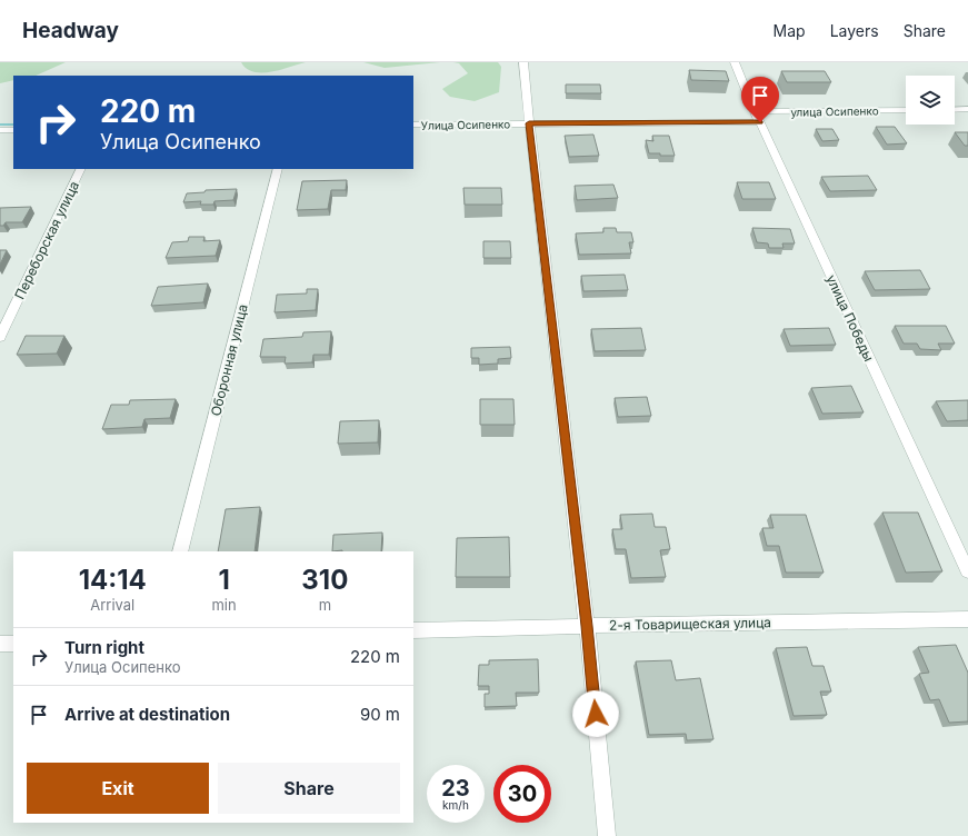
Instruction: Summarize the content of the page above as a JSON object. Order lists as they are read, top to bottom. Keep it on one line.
{"streets":{"street":["улица Осипенко","Улица Осипенко","Переборская улица","улица Победы","Оборонная улица","2-я Товарищеская улица"]},"crossings":[["улица Осипенко","Улица Осипенко"],["улица Осипенко","улица Победы"],["Улица Осипенко","улица Победы"]],"page":{"header":"Headway","nav":["Map","Layers","Share"],"turn":["220 m","Улица Осипенко"],"eta":["14:14","Arrival","1","min","310","m"],"list":[{"name":"Turn right","note":"Улица Осипенко","value":"220 m"},{"name":"Arrive at destination","value":"90 m"}],"buttons":["Exit","Share"],"speed":"23 km/h","limit":"30"}}
